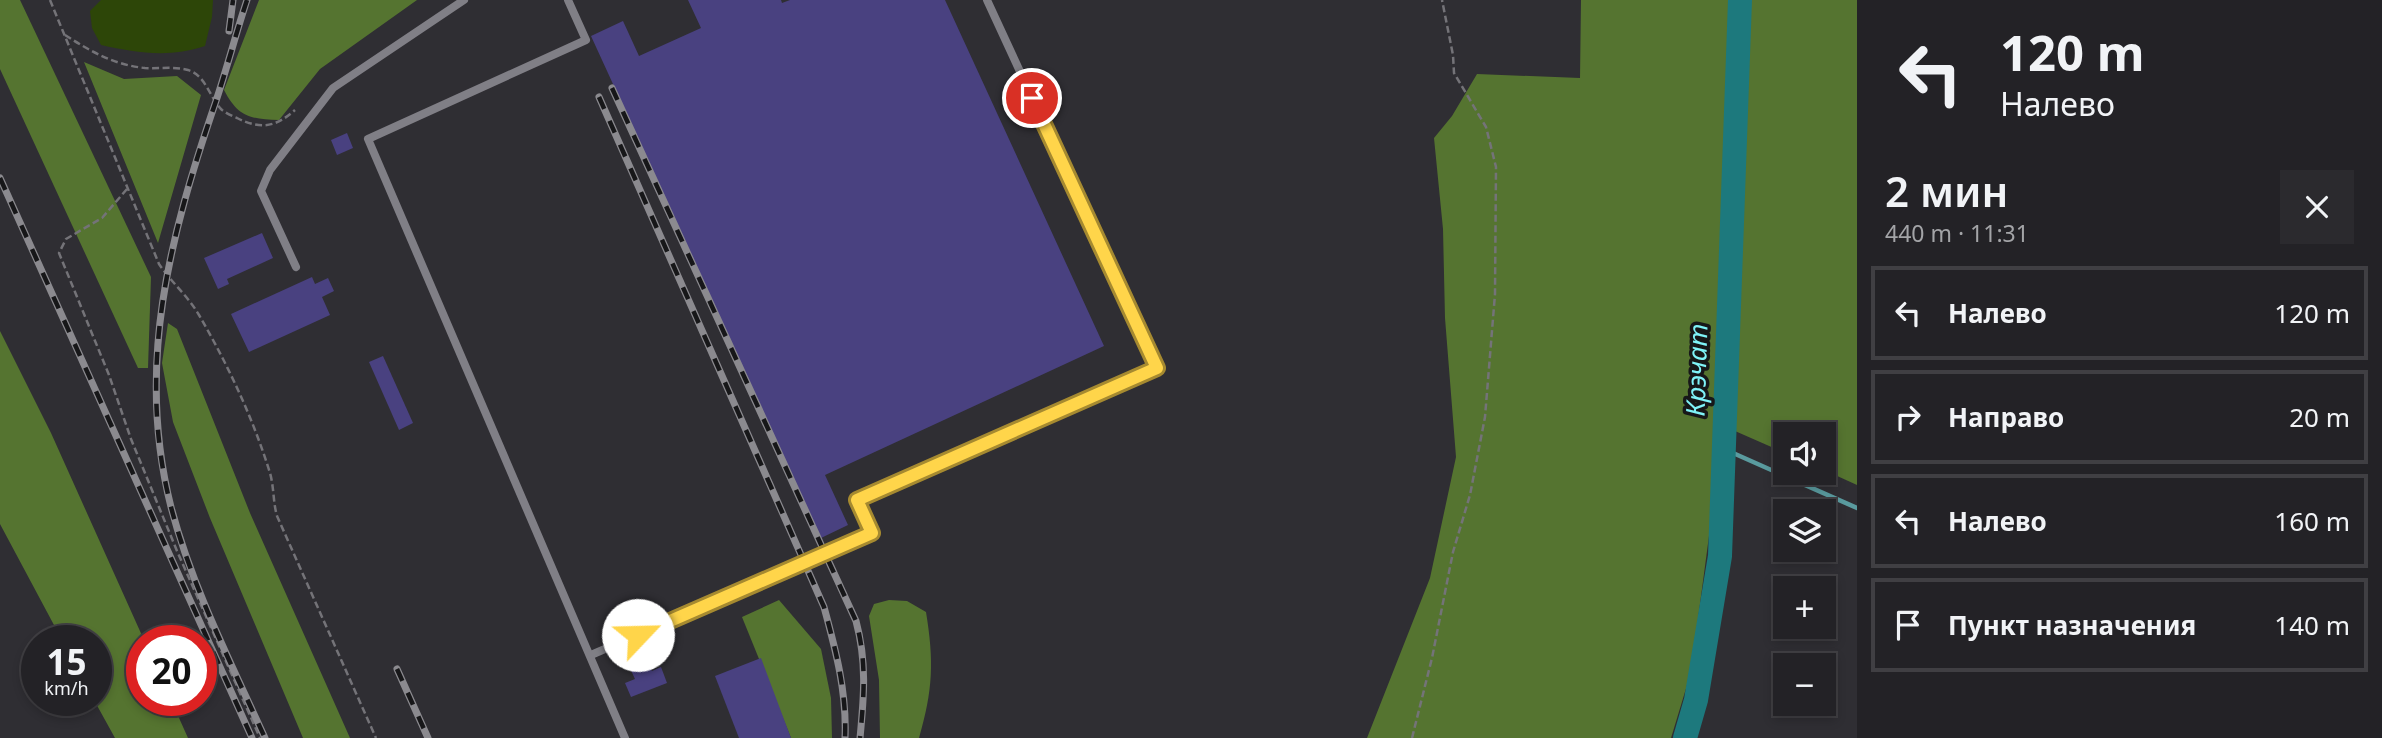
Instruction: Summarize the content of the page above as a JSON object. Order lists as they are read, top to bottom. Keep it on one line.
{"water":["Крэчат"],"page":{"turn":["120 m","Налево"],"heading":["2 мин","440 m · 11:31"],"list":[{"name":"Налево","value":"120 m"},{"name":"Направо","value":"20 m"},{"name":"Налево","value":"160 m"},{"name":"Пункт назначения","value":"140 m"}],"map_buttons":["+","−"],"speed":"15 km/h","limit":"20"}}
